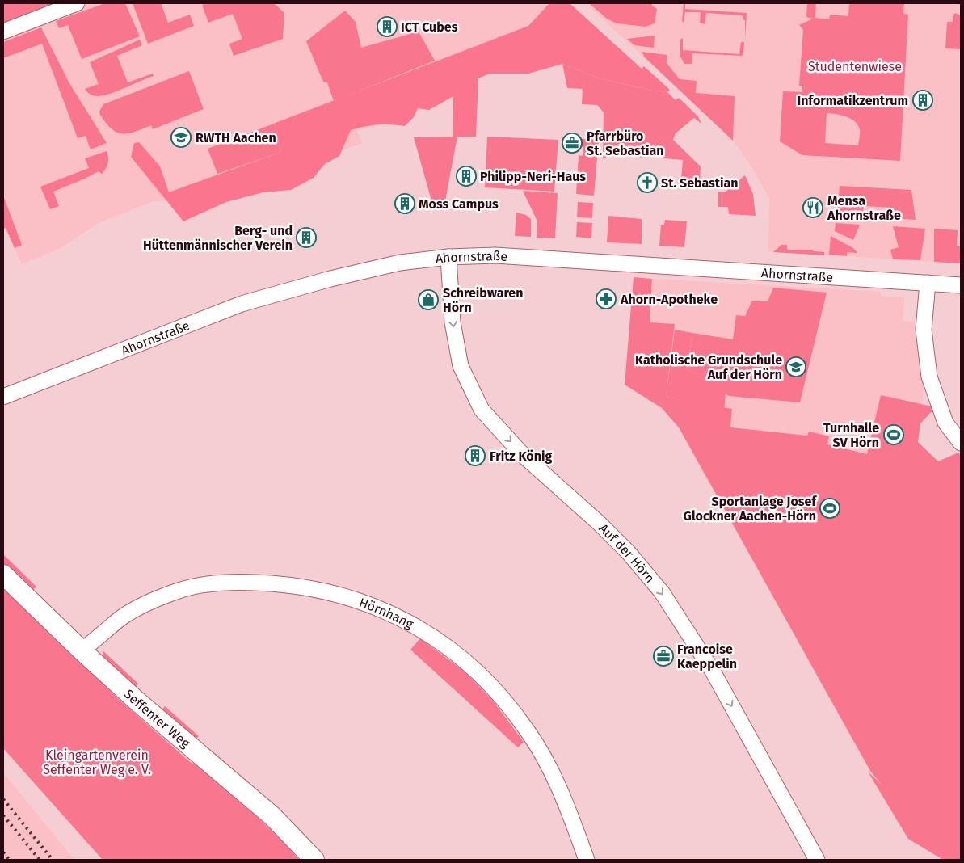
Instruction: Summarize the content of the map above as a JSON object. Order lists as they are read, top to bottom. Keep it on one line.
{"streets":{"street":["Ahornstraße","Auf der Hörn","Hörnhang","Seffenter Weg"]},"crossings":[["Ahornstraße","Auf der Hörn"],["Hörnhang","Seffenter Weg"]],"one_way":["Auf der Hörn"],"parks":["Studentenwiese","Kleingartenverein Seffenter Weg e. V."],"places":{"building":["ICT Cubes","Informatikzentrum","Philipp-Neri-Haus","Moss Campus","Berg- und Hüttenmännischer Verein","Fritz König"],"school or university":["RWTH Aachen","Katholische Grundschule Auf der Hörn"],"office":["Pfarrbüro St. Sebastian","Francoise Kaeppelin"],"church":["St. Sebastian"],"restaurant":["Mensa Ahornstraße"],"pharmacy":["Ahorn-Apotheke"],"shop":["Schreibwaren Hörn"],"sports":["Turnhalle SV Hörn","Sportanlage Josef Glockner Aachen-Hörn"]}}
